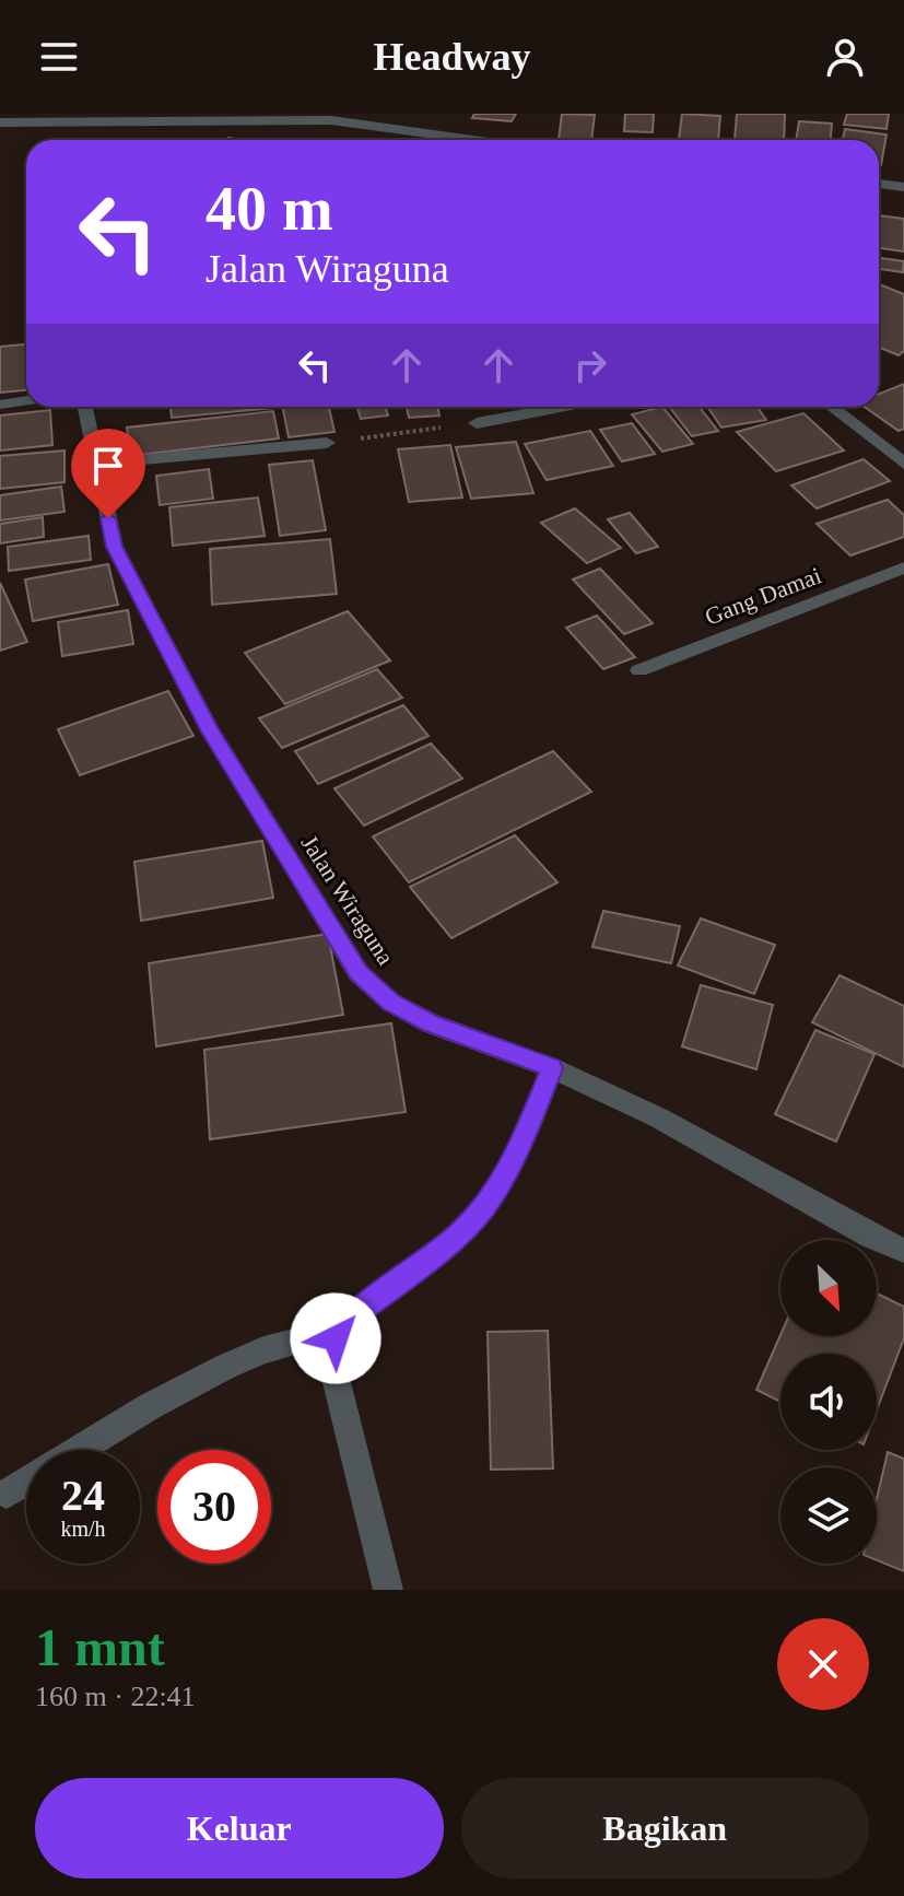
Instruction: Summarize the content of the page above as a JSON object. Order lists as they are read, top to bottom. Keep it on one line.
{"streets":{"street":["Gang Damai","Jalan Wiraguna"]},"north":"bottom right","page":{"header":"Headway","turn":["40 m","Jalan Wiraguna"],"speed":"24 km/h","limit":"30","heading":["1 mnt","160 m · 22:41"],"buttons":["Keluar","Bagikan"]}}
